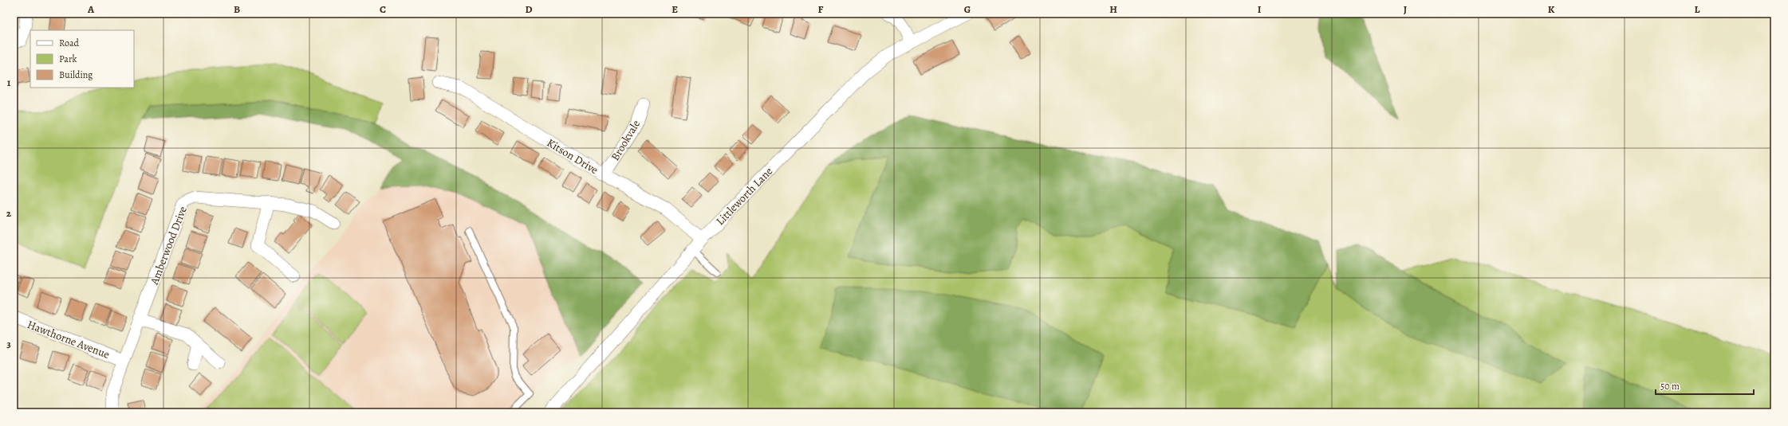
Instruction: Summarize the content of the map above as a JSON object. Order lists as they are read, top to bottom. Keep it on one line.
{"streets":{"street":["Brookvale","Kitson Drive","Littleworth Lane","Amberwood Drive","Hawthorne Avenue"]},"crossings":[["Brookvale","Kitson Drive"],["Kitson Drive","Littleworth Lane"],["Amberwood Drive","Hawthorne Avenue"]],"legend":["Road","Park","Building"],"scale_bar":"50 m","grid":{"columns":["A","B","C","D","E","F","G","H","I","J","K","L"],"rows":["1","2","3"]}}
